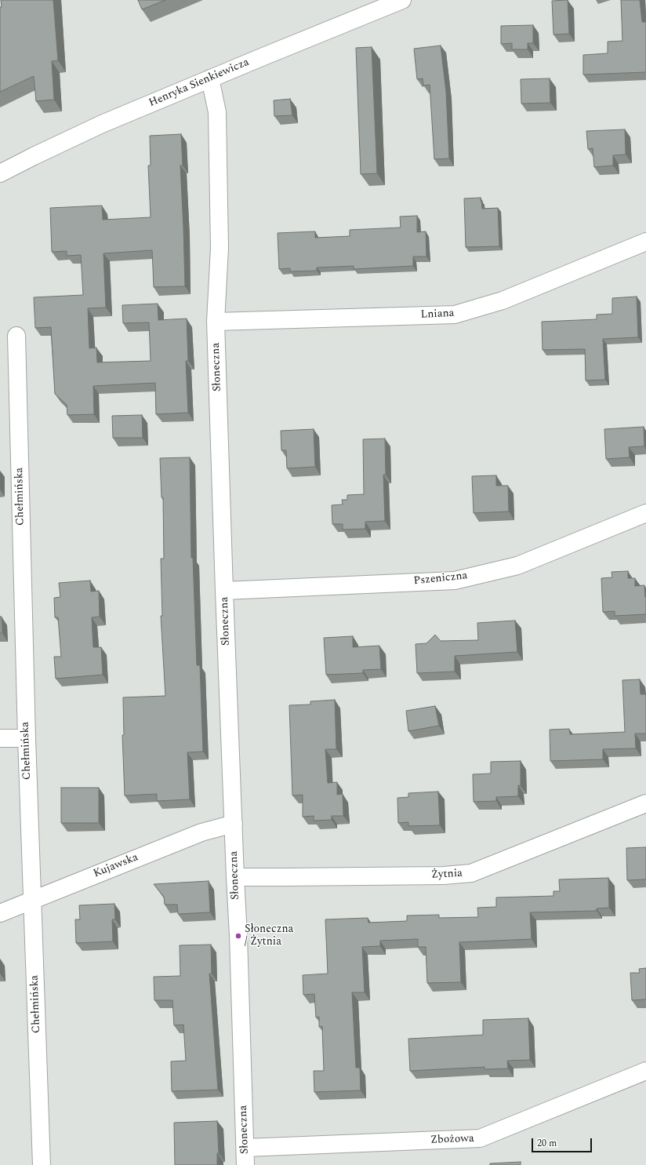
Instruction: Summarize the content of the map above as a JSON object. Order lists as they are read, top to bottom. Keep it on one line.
{"streets":{"street":["Henryka Sienkiewicza","Lniana","Słoneczna","Chełmińska","Pszeniczna","Kujawska","Żytnia","Zbożowa"]},"crossings":[["Henryka Sienkiewicza","Słoneczna"],["Lniana","Słoneczna"],["Słoneczna","Pszeniczna"],["Słoneczna","Kujawska"],["Słoneczna","Żytnia"],["Słoneczna","Zbożowa"],["Chełmińska","Kujawska"]],"places":["Słoneczna / Żytnia"],"scale_bar":"20 m"}
